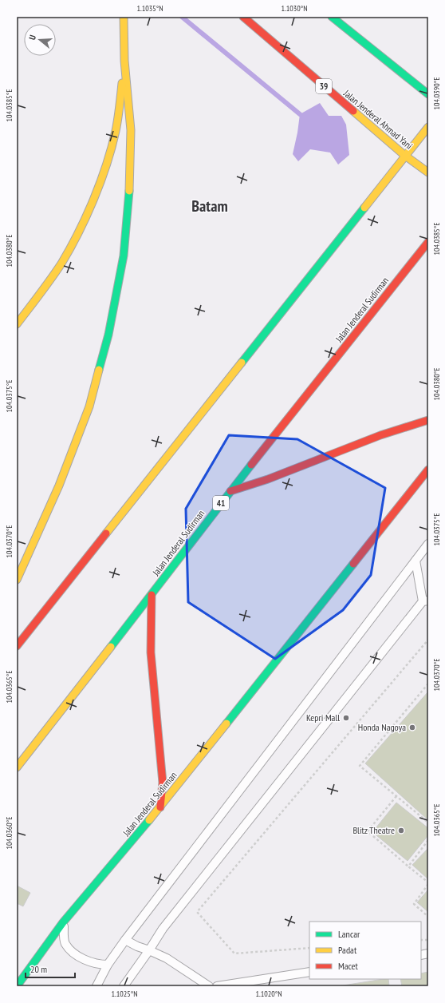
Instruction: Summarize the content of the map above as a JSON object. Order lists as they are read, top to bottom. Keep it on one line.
{"streets":{"main road":["39","Jalan Jenderal Ahmad Yani","Jalan Jenderal Sudirman","41"]},"districts":["Batam"],"places":["Kepri Mall","Honda Nagoya","Blitz Theatre"],"legend":["Lancar","Padat","Macet"],"scale_bar":"20 m","north":"left","coordinates":["1.1035°N","1.1030°N","104.0390°E","104.0385°E","104.0380°E","104.0375°E","104.0370°E","104.0365°E","104.0360°E","1.1025°N","1.1020°N"]}
